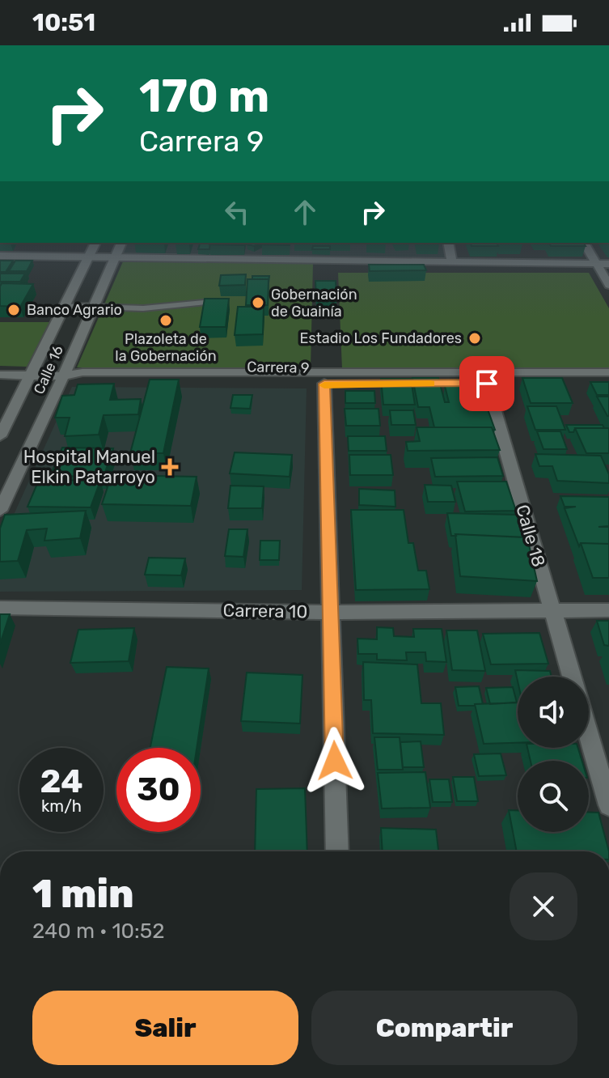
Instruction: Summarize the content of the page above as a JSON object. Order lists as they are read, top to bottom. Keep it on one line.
{"streets":{"street":["Carrera 9","Calle 16","Calle 18","Carrera 10"]},"crossings":[["Carrera 9","Calle 16"],["Carrera 9","Calle 18"],["Calle 18","Carrera 10"]],"places":{"other":["Gobernación de Guainía","Banco Agrario","Plazoleta de la Gobernación","Estadio Los Fundadores"],"health":["Hospital Manuel Elkin Patarroyo"]},"page":{"status":"10:51","turn":["170 m","Carrera 9"],"speed":"24 km/h","limit":"30","heading":["1 min","240 m · 10:52"],"buttons":["Salir","Compartir"]}}
